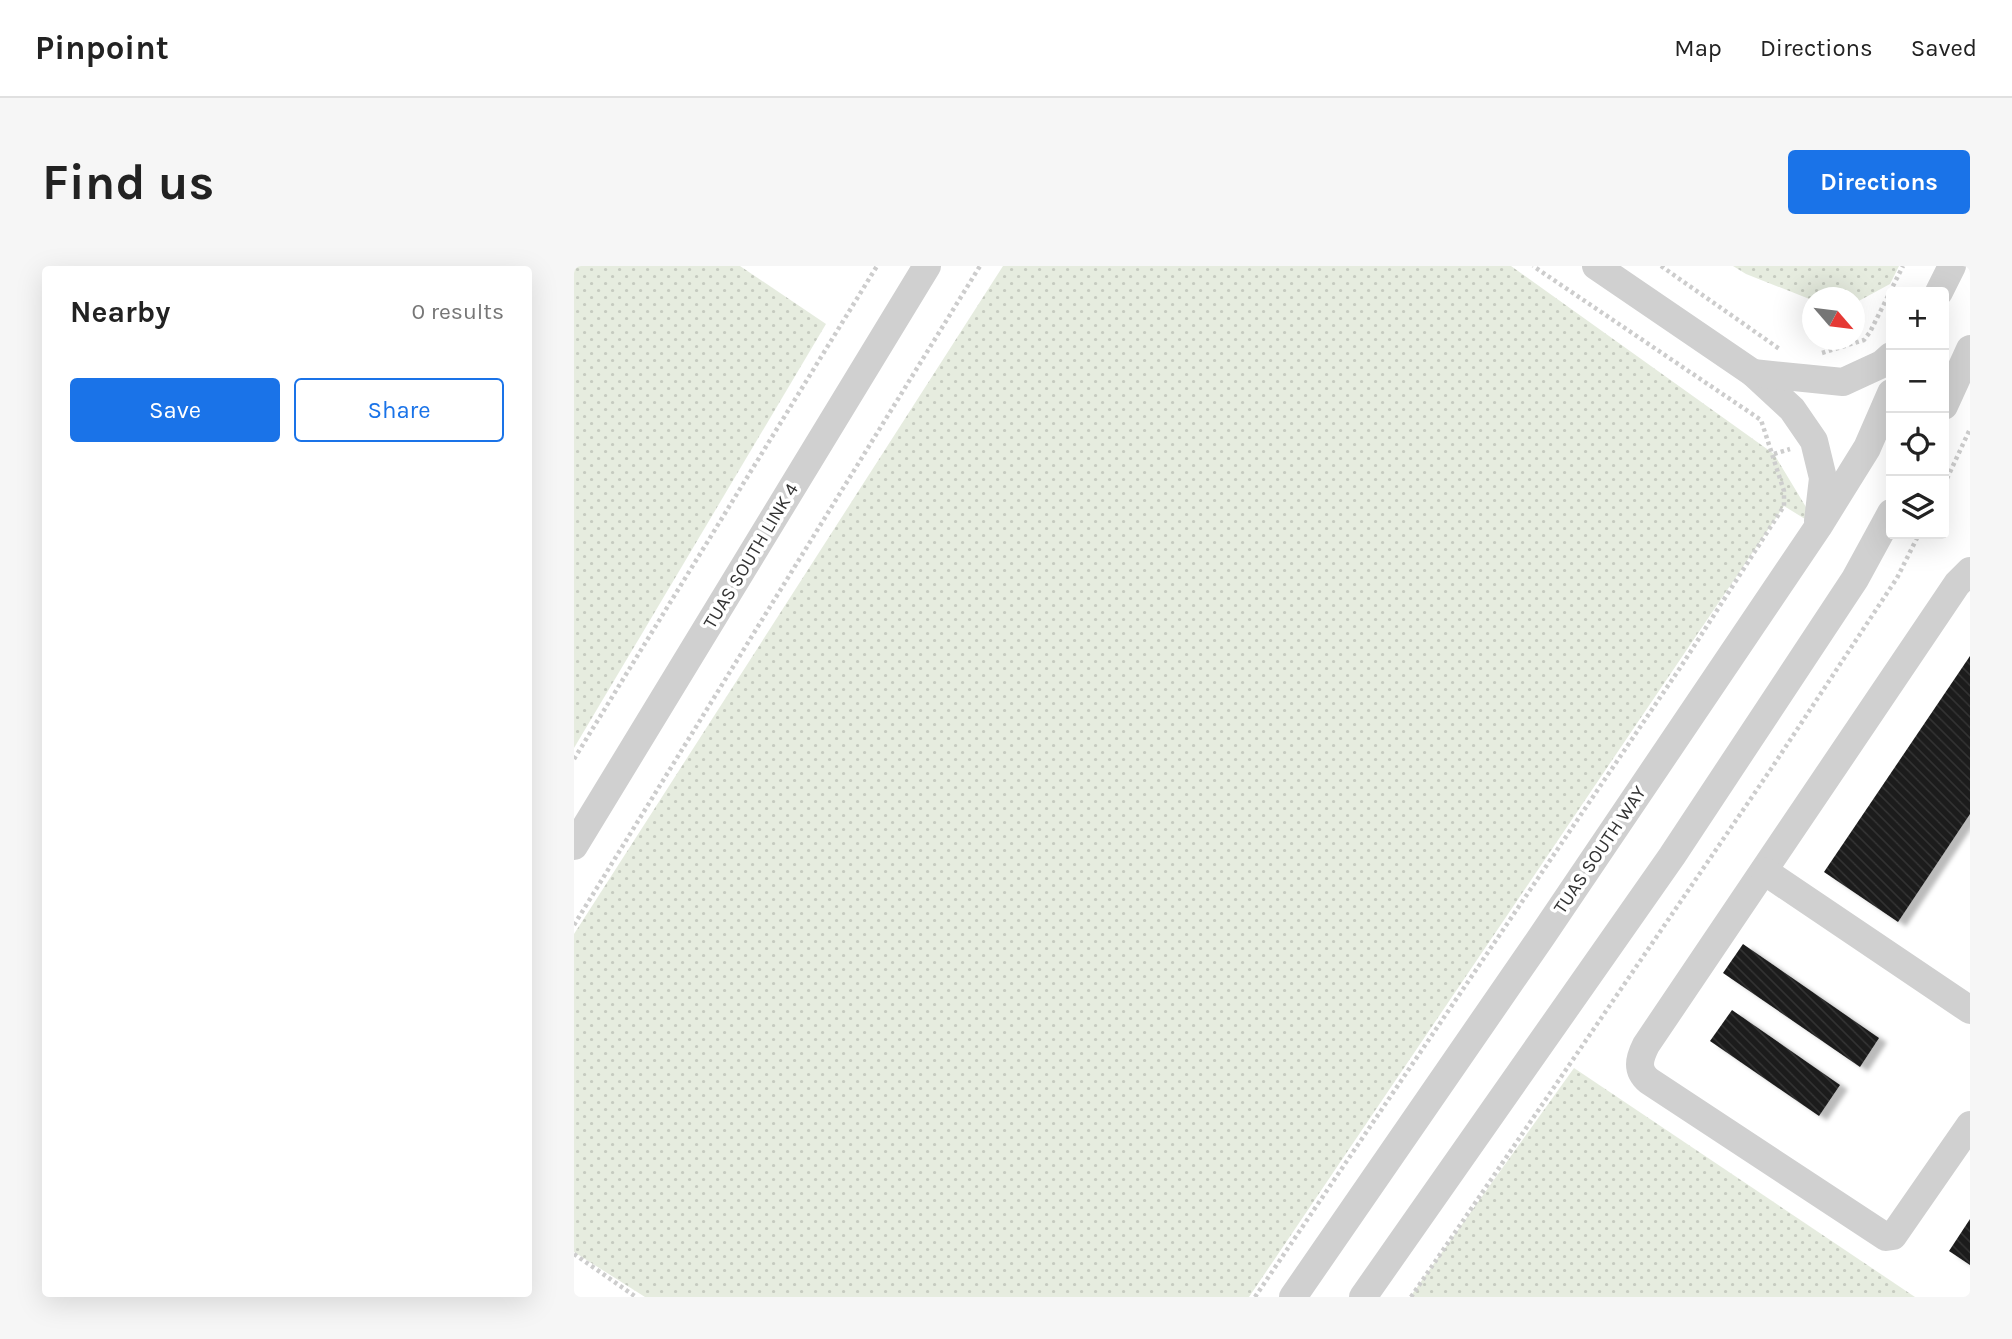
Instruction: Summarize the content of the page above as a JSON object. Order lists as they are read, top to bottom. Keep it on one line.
{"streets":{"street":["TUAS SOUTH LINK 4","TUAS SOUTH WAY"]},"north":"bottom right","page":{"header":"Pinpoint","nav":["Map","Directions","Saved"],"buttons":["Directions",["Save","Share"]],"title":"Find us","heading":["Nearby","0 results"],"map_buttons":["+","−"]}}
